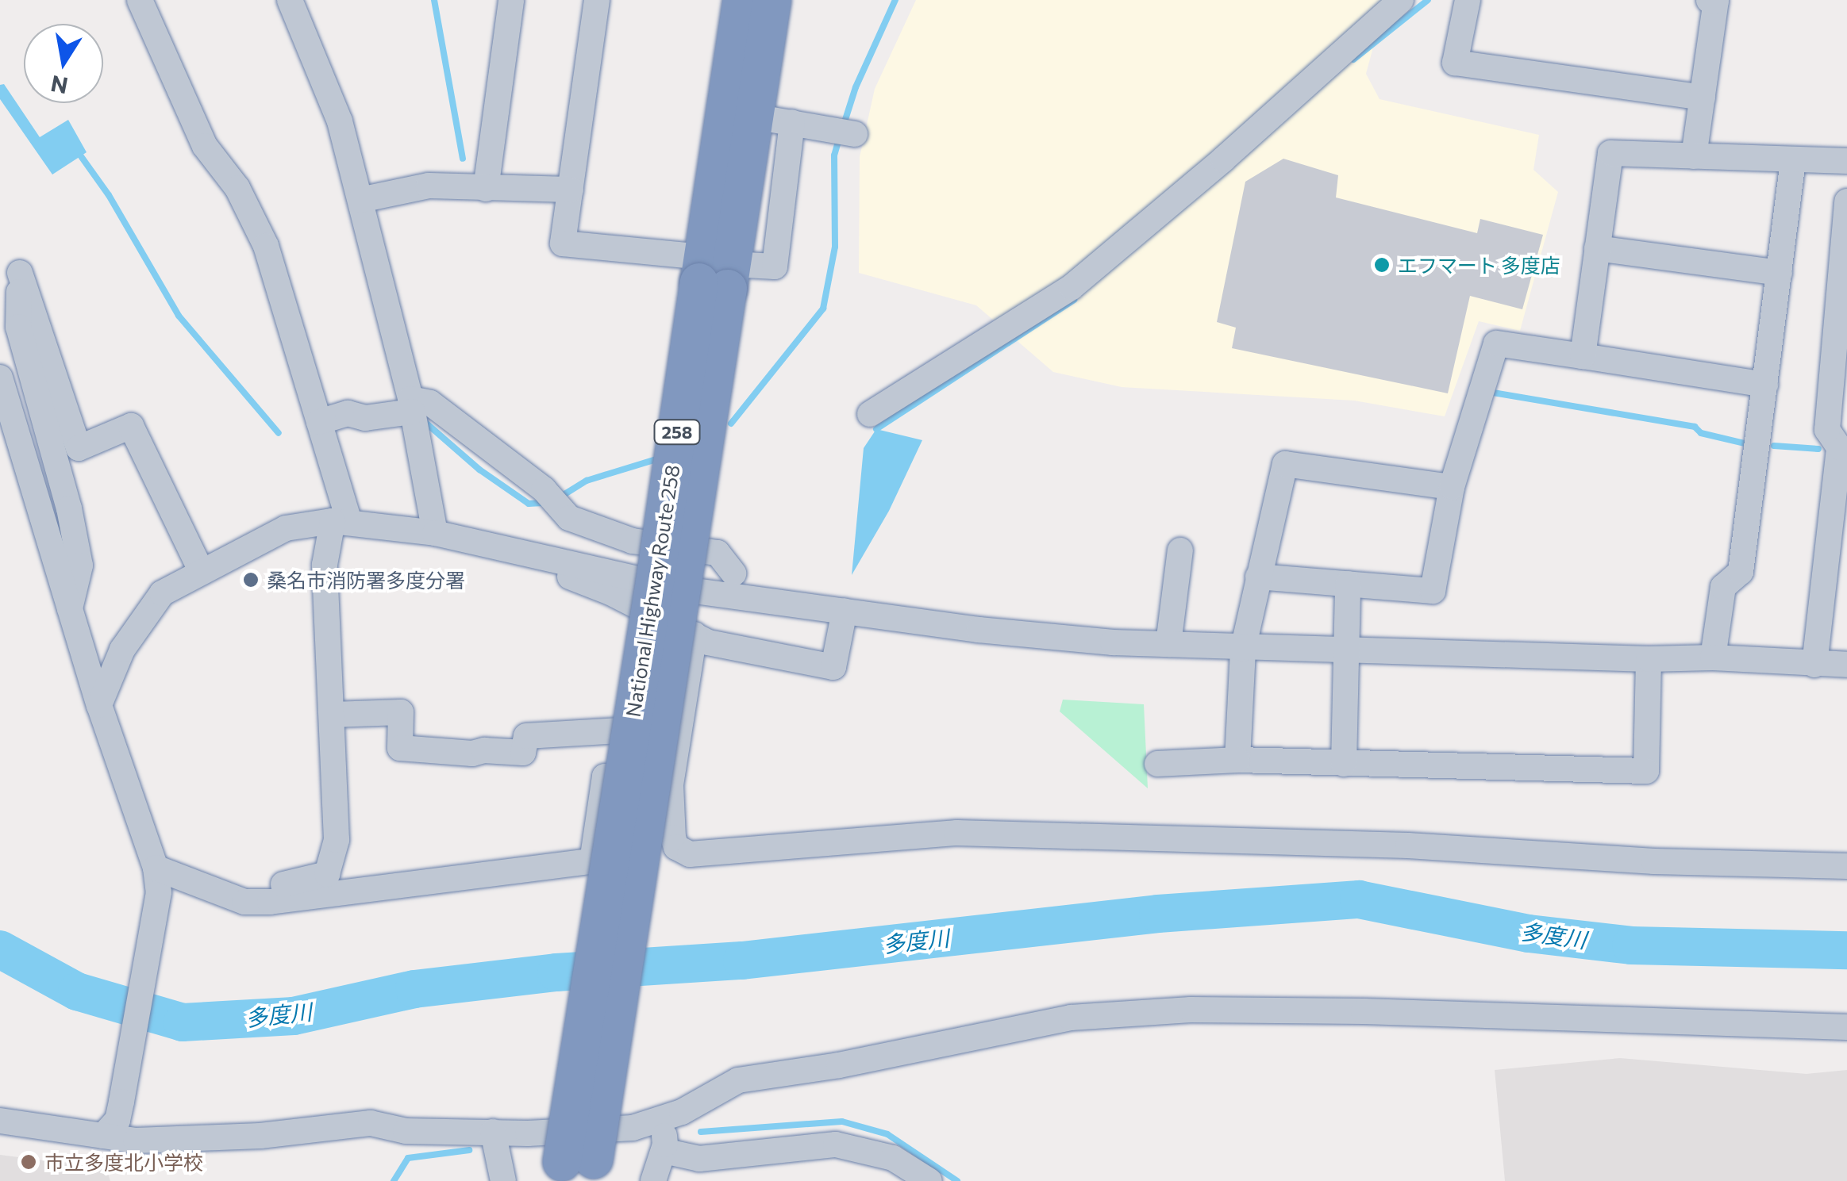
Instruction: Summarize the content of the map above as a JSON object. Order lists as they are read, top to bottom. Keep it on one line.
{"streets":{"highway":["258","National Highway Route 258"]},"water":["多度川"],"places":["エフマート 多度店","桑名市消防署多度分署","市立多度北小学校"],"north":"bottom"}
